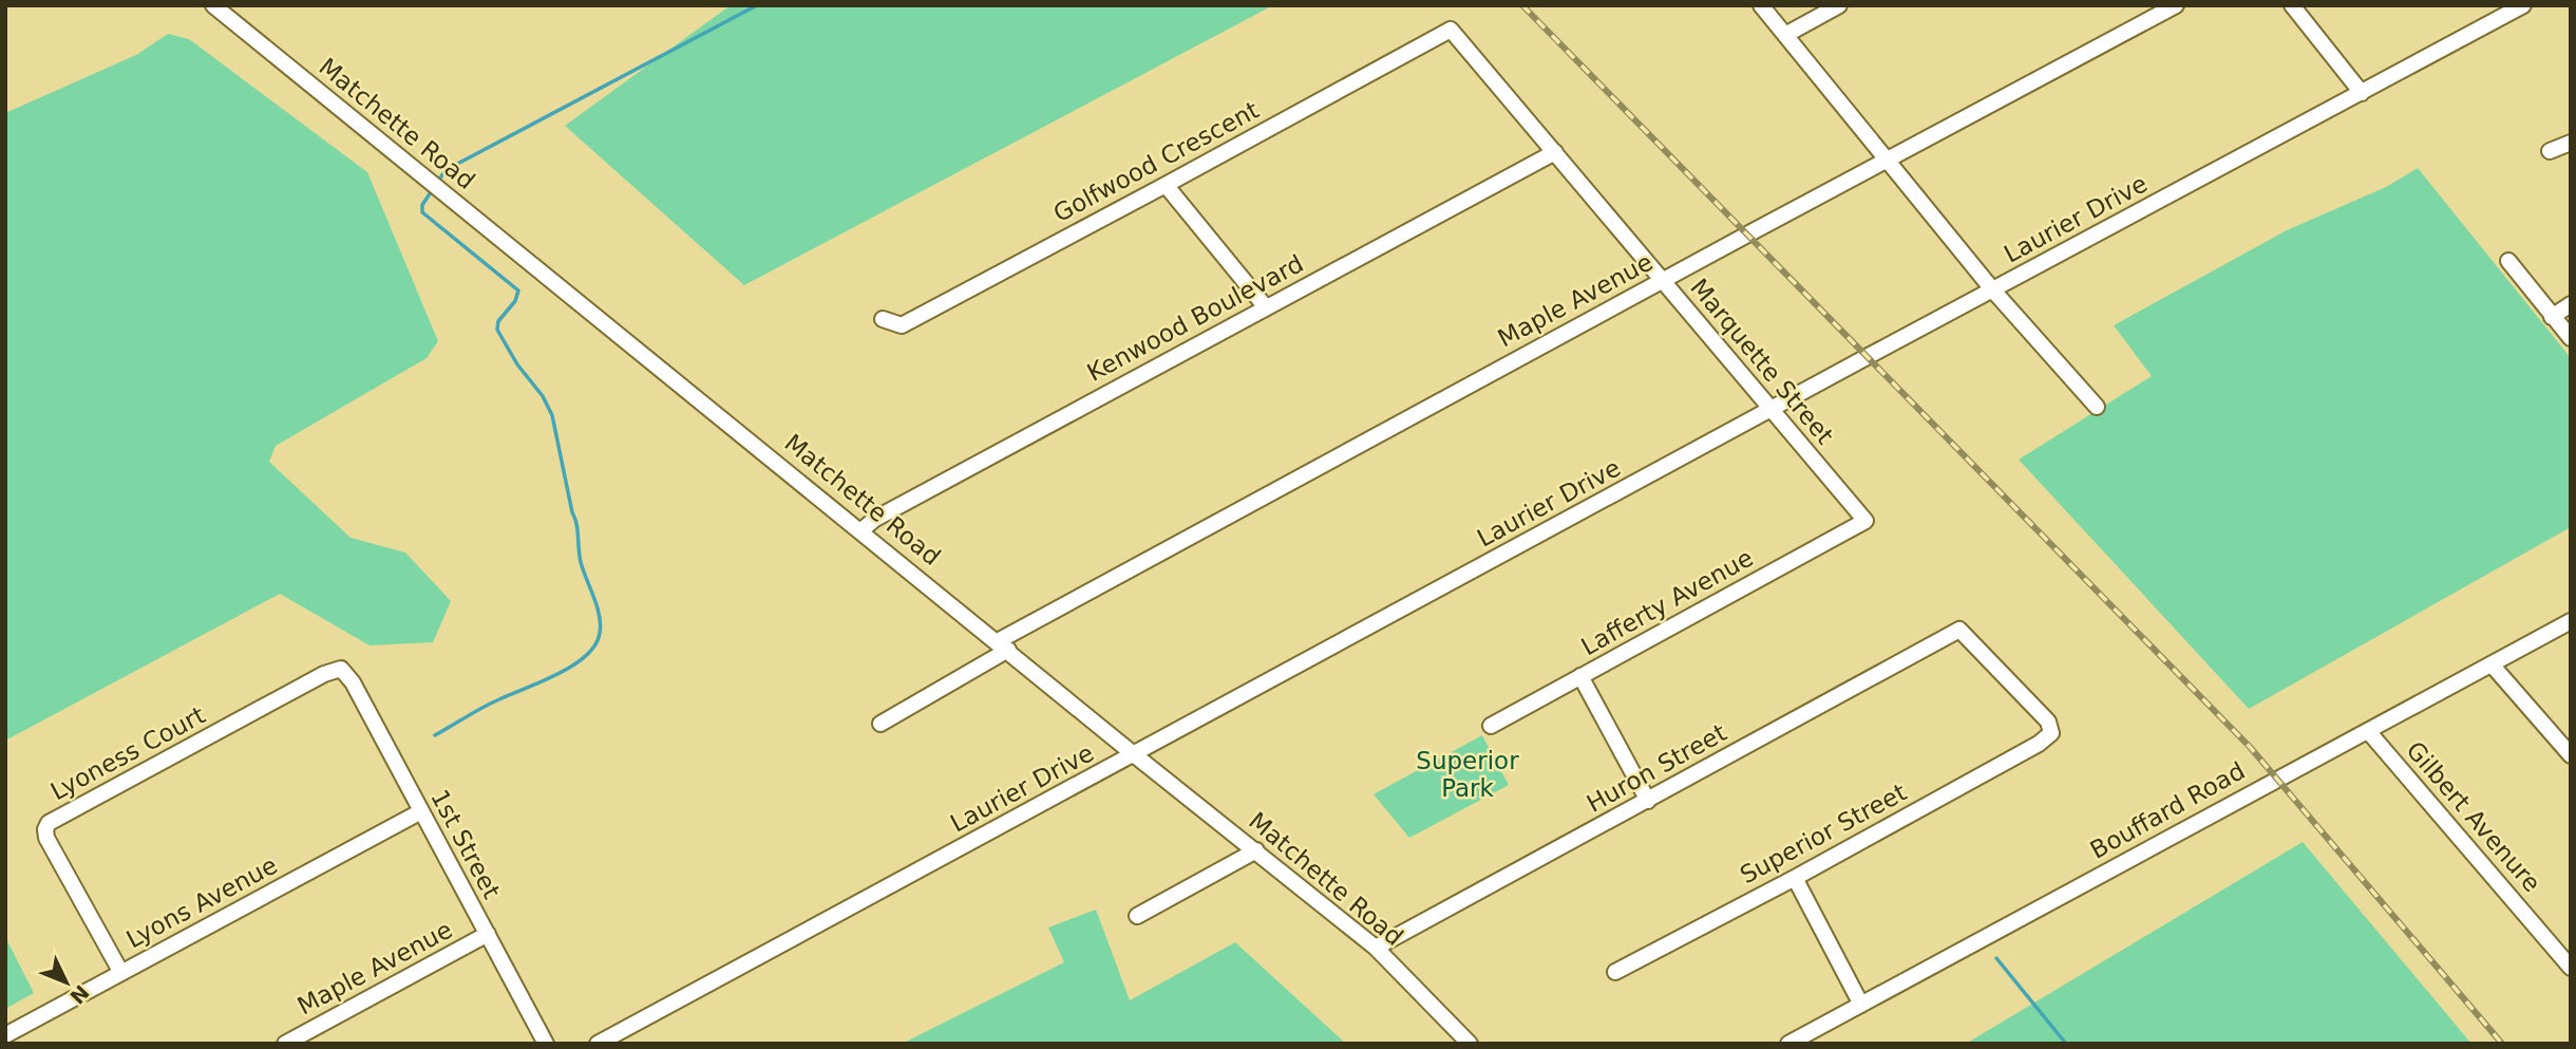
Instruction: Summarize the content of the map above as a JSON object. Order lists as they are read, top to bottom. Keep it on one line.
{"streets":{"street":["Matchette Road","Golfwood Crescent","Laurier Drive","Maple Avenue","Kenwood Boulevard","Marquette Street","Lafferty Avenue","Lyoness Court","Huron Street","Bouffard Road","Gilbert Avenure","Superior Street","1st Street","Lyons Avenue"]},"crossings":[["Matchette Road","Laurier Drive"],["Matchette Road","Maple Avenue"],["Matchette Road","Kenwood Boulevard"],["Matchette Road","Huron Street"],["Golfwood Crescent","Marquette Street"],["Laurier Drive","Marquette Street"],["Maple Avenue","Marquette Street"],["Maple Avenue","1st Street"],["Kenwood Boulevard","Marquette Street"],["Marquette Street","Lafferty Avenue"],["Lyoness Court","1st Street"],["Lyoness Court","Lyons Avenue"],["Huron Street","Superior Street"],["Bouffard Road","Gilbert Avenure"],["1st Street","Lyons Avenue"]],"parks":["Superior Park"],"north":"bottom right"}
